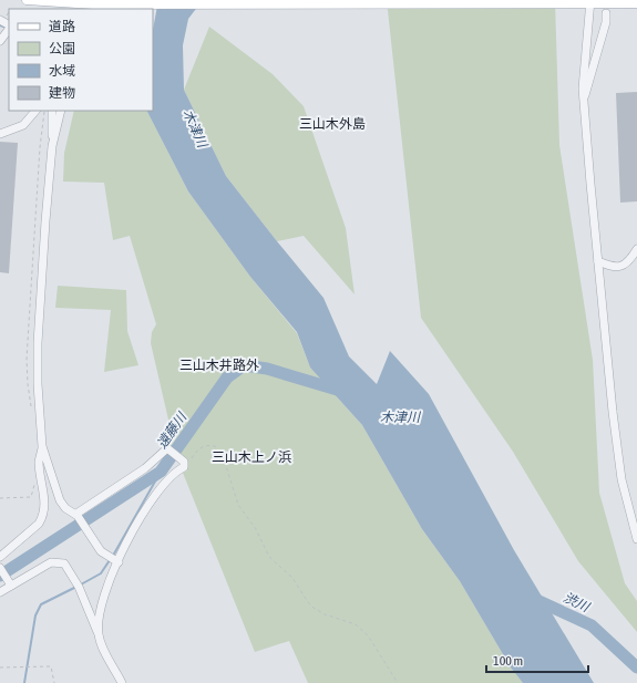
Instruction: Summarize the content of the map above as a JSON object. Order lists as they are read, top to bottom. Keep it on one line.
{"districts":["三山木外島","三山木井路外","三山木上ノ浜"],"water":["木津川","遠藤川","渋川"],"legend":["道路","公園","水域","建物"],"scale_bar":"100 m"}
